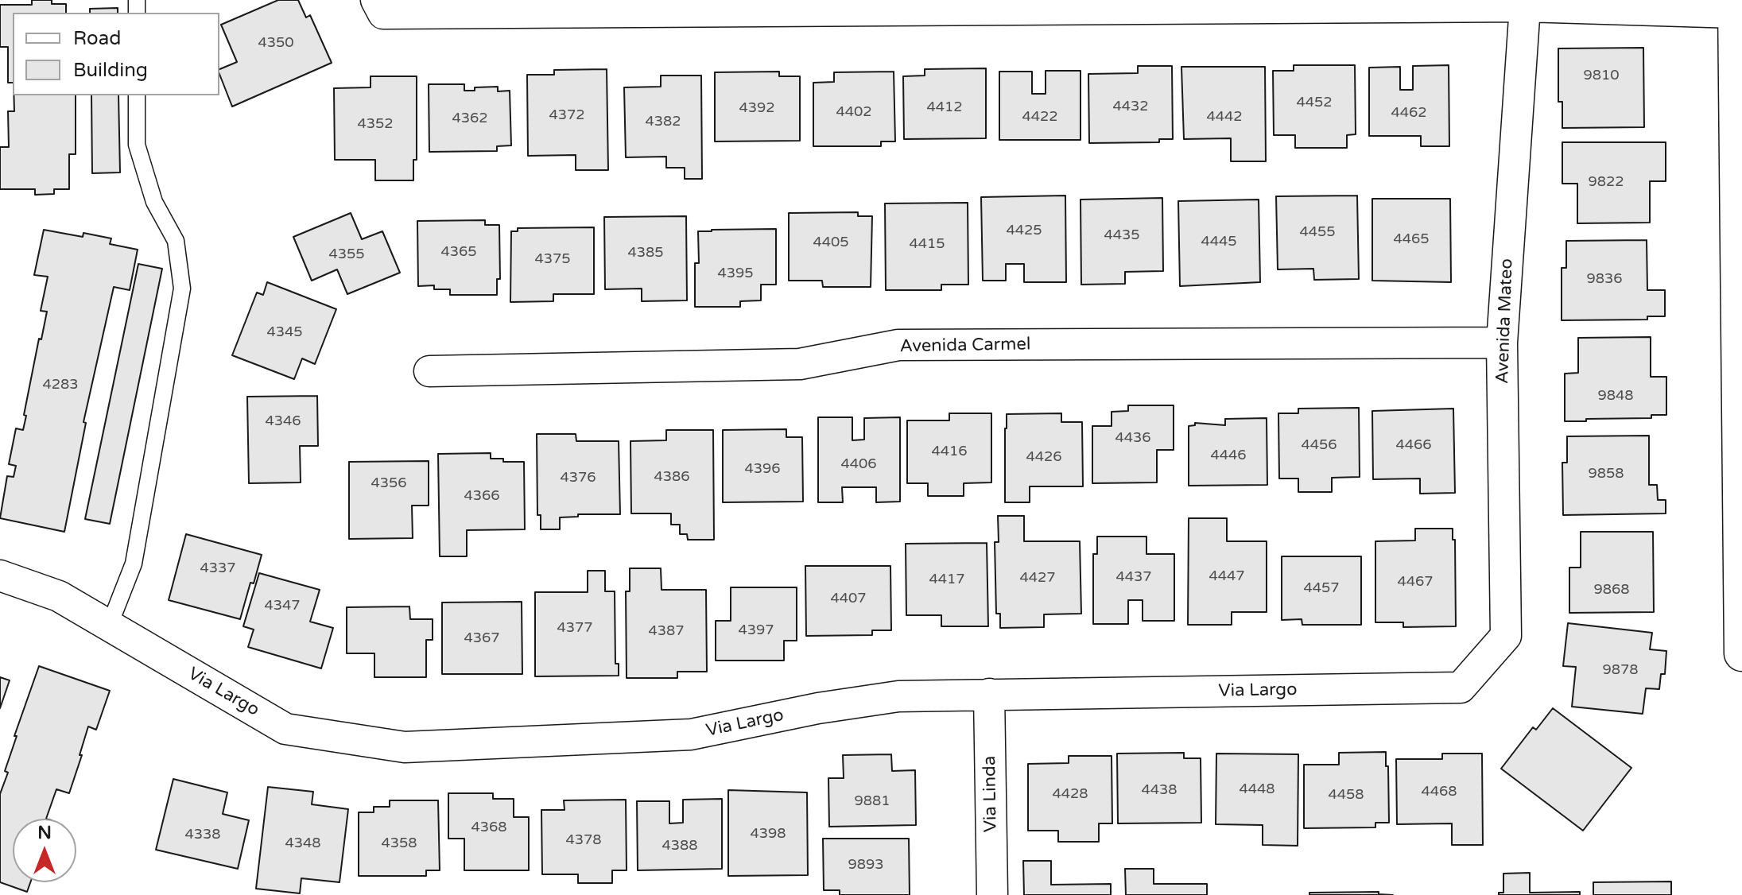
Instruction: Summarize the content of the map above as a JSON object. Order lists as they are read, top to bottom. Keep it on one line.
{"streets":{"street":["Avenida Mateo","Avenida Carmel","Via Largo","Via Linda"]},"crossings":[["Avenida Mateo","Avenida Carmel"],["Avenida Mateo","Via Largo"],["Via Largo","Via Linda"]],"house_numbers":["4350","9810","4452","4432","4412","4392","4402","4462","4372","4422","4442","4362","4382","4352","9822","4425","4455","4435","4465","4445","4405","4415","4365","4385","4355","4375","4395","9836","4345","4283","9848","4346","4436","4456","4466","4416","4446","4426","4406","4396","9858","4386","4376","4356","4366","4337","4447","4437","4427","4417","4467","4457","9868","4407","4347","4377","4397","4387","4367","9878","4448","4438","4468","4428","4458","9881","4368","4398","4338","4378","4348","4358","4388","9893"],"legend":["Road","Building"],"north":"top"}
